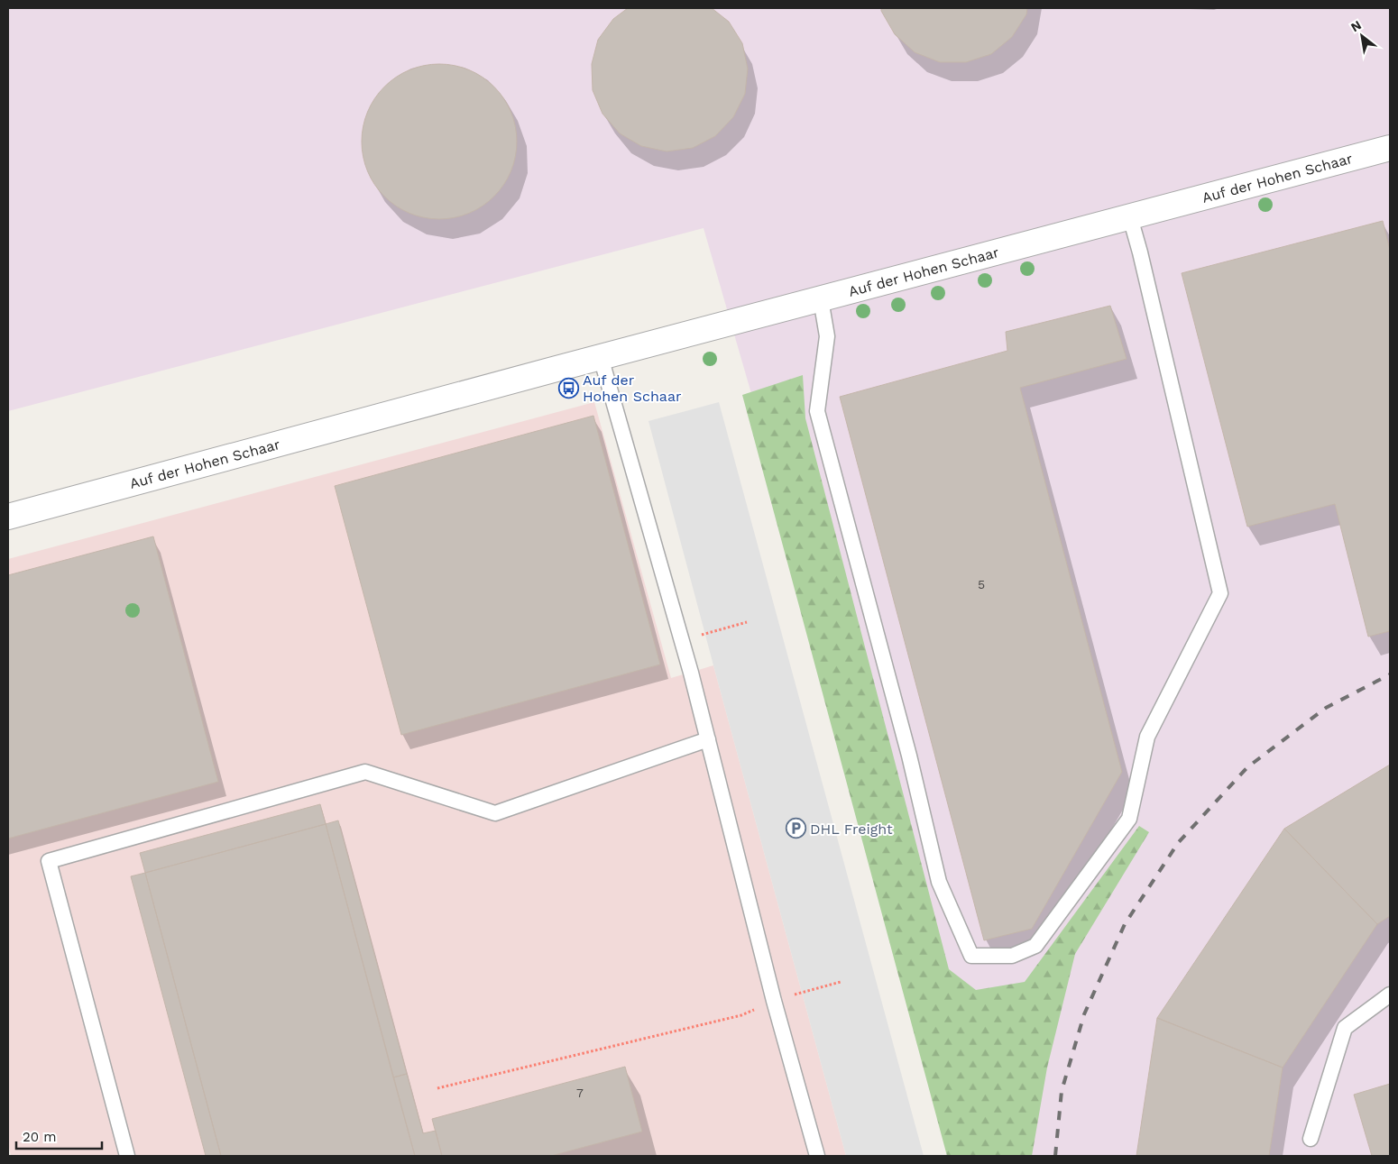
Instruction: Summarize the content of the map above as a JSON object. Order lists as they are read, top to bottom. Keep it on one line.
{"streets":{"street":["Auf der Hohen Schaar"]},"places":{"bus stop":["Auf der Hohen Schaar"],"parking":["DHL Freight"]},"house_numbers":["5","7"],"scale_bar":"20 m","north":"top left"}
